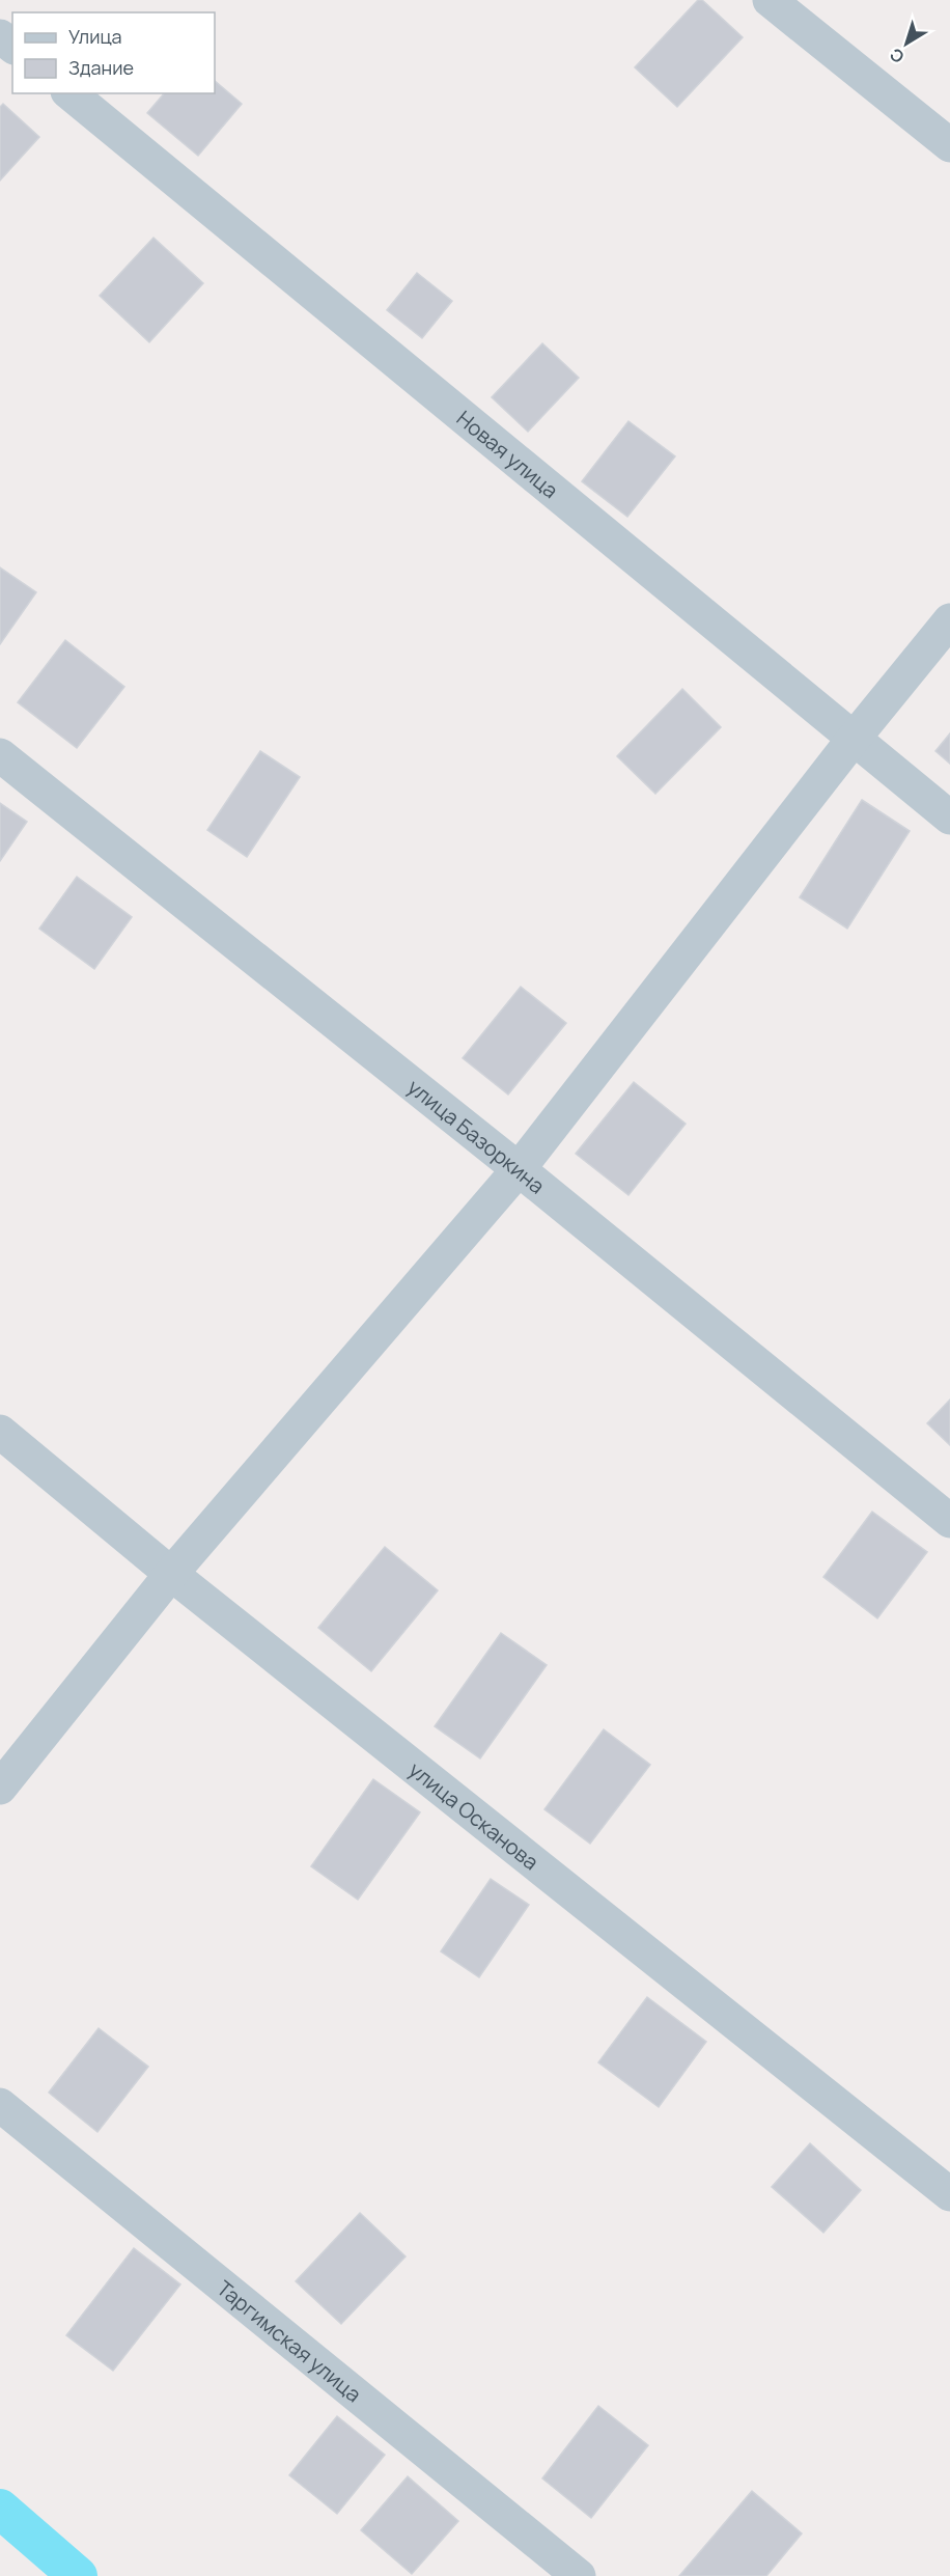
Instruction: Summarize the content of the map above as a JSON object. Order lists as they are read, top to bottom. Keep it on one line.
{"streets":{"street":["Новая улица","улица Базоркина","улица Осканова","Таргимская улица"]},"legend":["Улица","Здание"],"north":"bottom left"}
